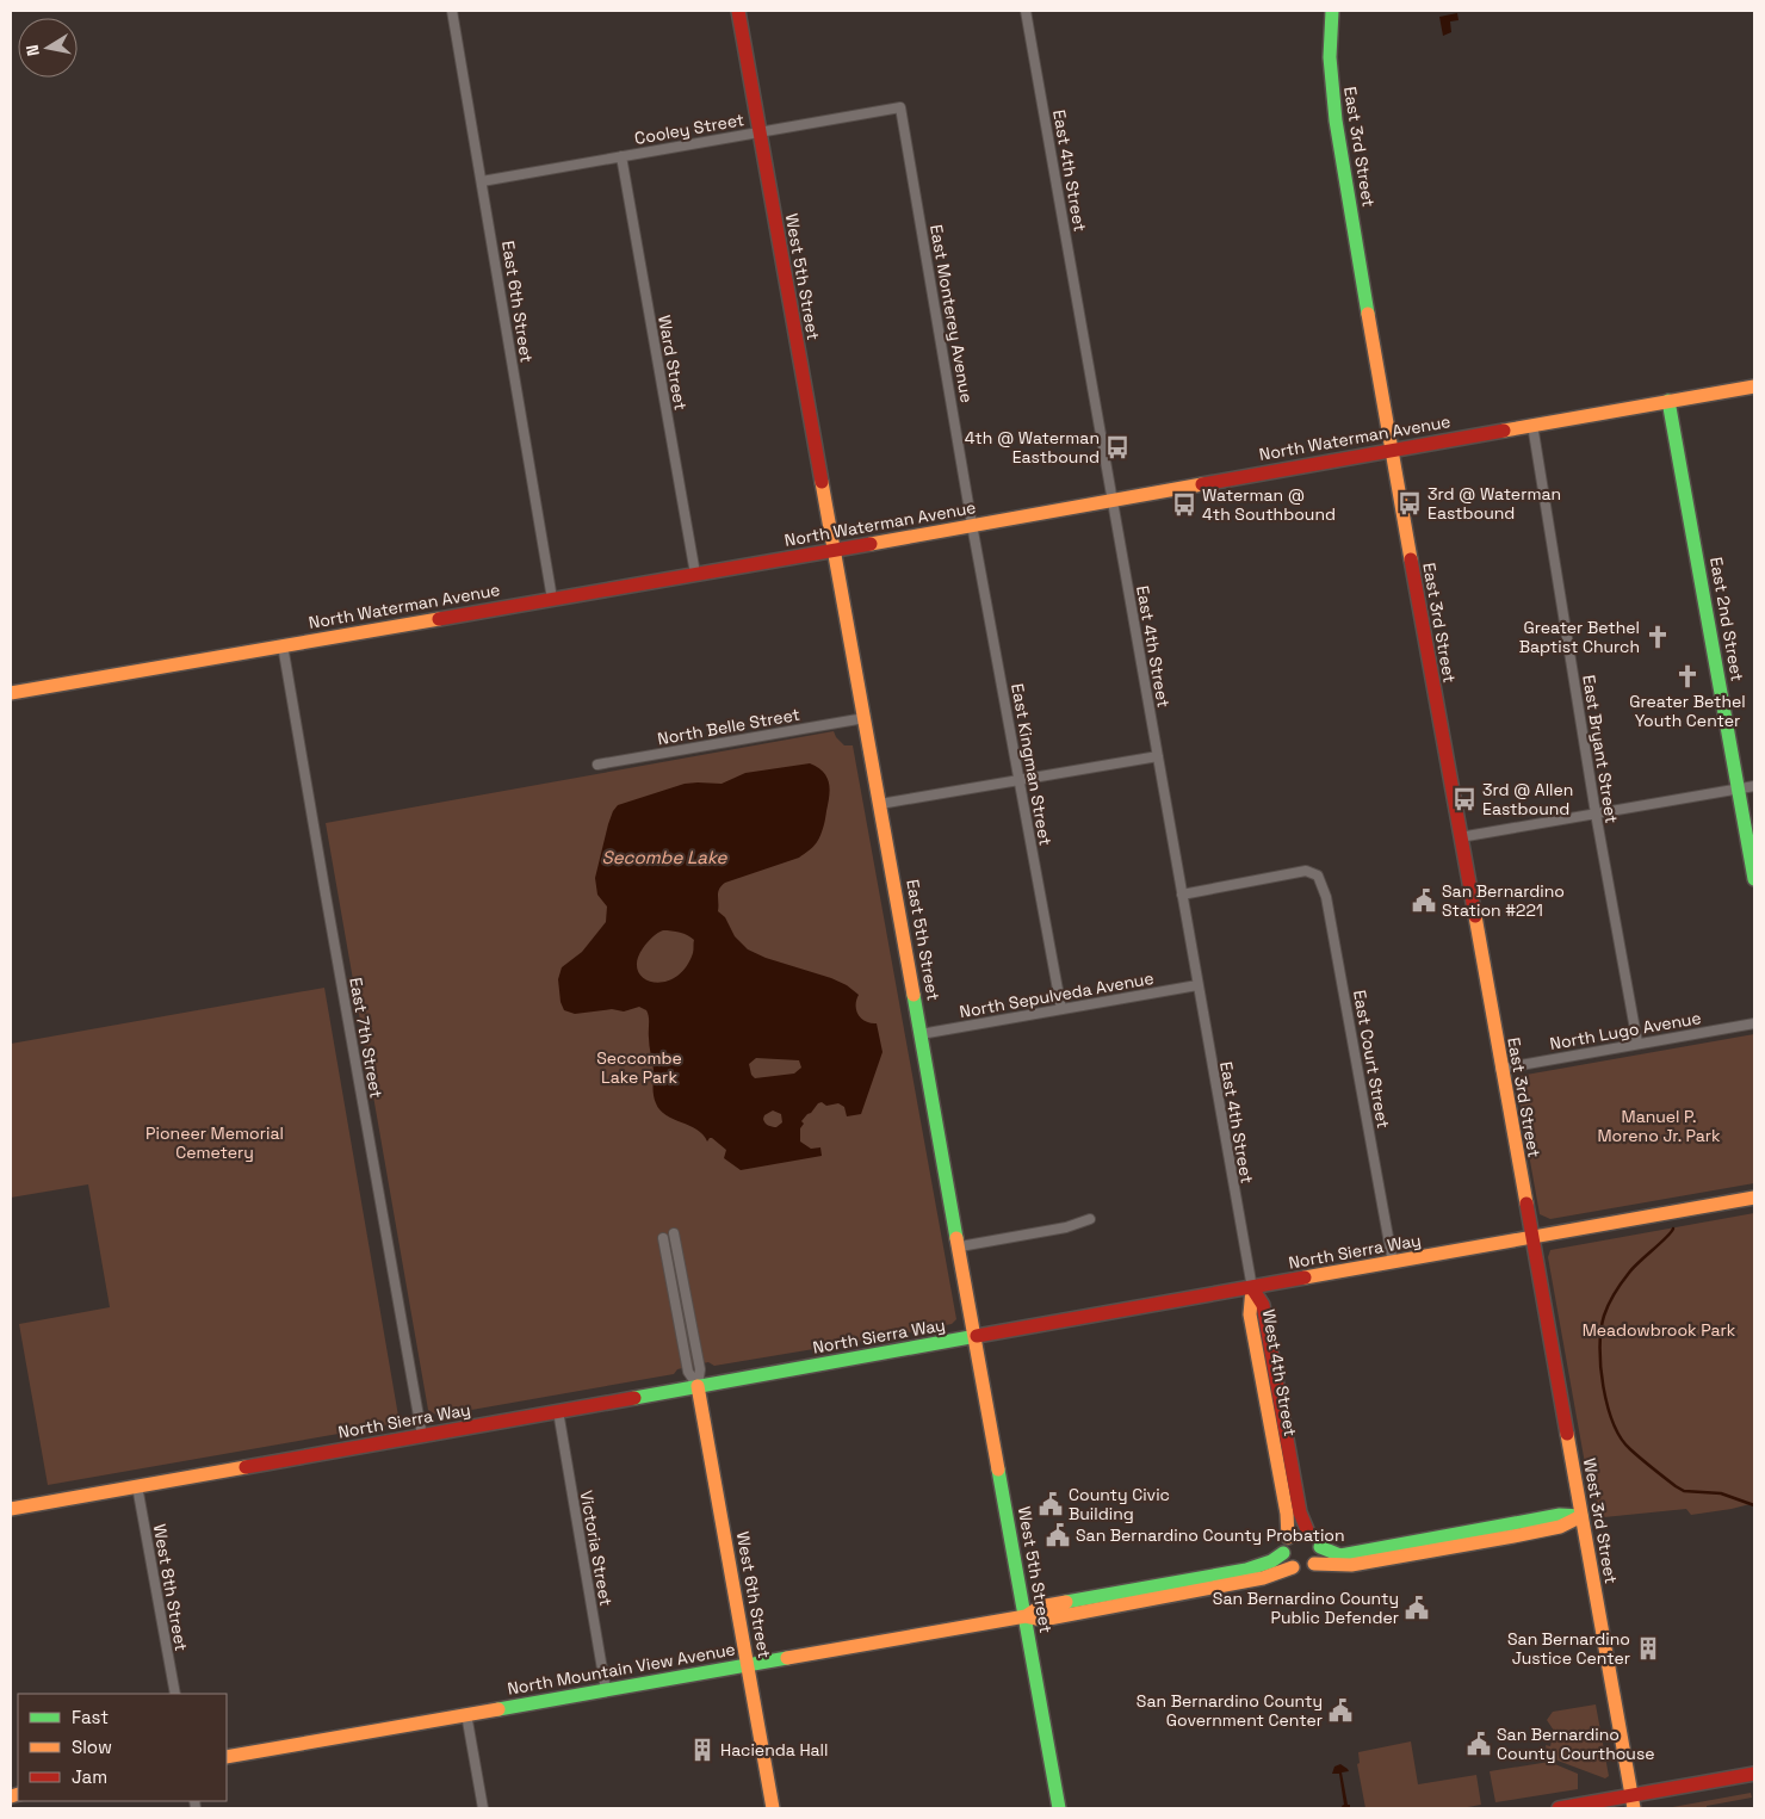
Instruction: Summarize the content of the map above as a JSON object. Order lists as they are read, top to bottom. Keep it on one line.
{"streets":{"street":["Cooley Street","East 3rd Street","East 4th Street","West 5th Street","East 6th Street","East Monterey Avenue","Ward Street","North Waterman Avenue","East 2nd Street","North Belle Street","East Bryant Street","East Kingman Street","East 5th Street","North Sepulveda Avenue","North Lugo Avenue","East 7th Street","East Court Street","North Sierra Way","West 4th Street","West 3rd Street","Victoria Street","West 8th Street","West 6th Street","North Mountain View Avenue"]},"crossings":[["Cooley Street","West 5th Street"],["Cooley Street","East 6th Street"],["Cooley Street","East Monterey Avenue"],["Cooley Street","Ward Street"],["East 3rd Street","North Waterman Avenue"],["East 3rd Street","North Lugo Avenue"],["East 3rd Street","North Sierra Way"],["East 3rd Street","West 3rd Street"],["East 4th Street","North Waterman Avenue"],["East 4th Street","North Sepulveda Avenue"],["East 4th Street","East Court Street"],["East 4th Street","North Sierra Way"],["East 4th Street","West 4th Street"],["West 5th Street","North Waterman Avenue"],["West 5th Street","East 5th Street"],["West 5th Street","North Sierra Way"],["West 5th Street","North Mountain View Avenue"],["East 6th Street","North Waterman Avenue"],["East Monterey Avenue","North Waterman Avenue"],["East Monterey Avenue","East Kingman Street"],["Ward Street","North Waterman Avenue"],["North Waterman Avenue","East 2nd Street"],["North Waterman Avenue","East Bryant Street"],["North Waterman Avenue","East Kingman Street"],["North Waterman Avenue","East 5th Street"],["North Waterman Avenue","East 7th Street"],["North Belle Street","East 5th Street"],["East Bryant Street","North Lugo Avenue"],["East Kingman Street","North Sepulveda Avenue"],["East 5th Street","North Sepulveda Avenue"],["East 5th Street","North Sierra Way"],["East 7th Street","North Sierra Way"],["East Court Street","North Sierra Way"],["North Sierra Way","West 4th Street"],["North Sierra Way","West 3rd Street"],["North Sierra Way","Victoria Street"],["North Sierra Way","West 8th Street"],["North Sierra Way","West 6th Street"],["West 4th Street","North Mountain View Avenue"],["Victoria Street","North Mountain View Avenue"],["West 6th Street","North Mountain View Avenue"]],"water":["Secombe Lake"],"parks":["Seccombe Lake Park","Manuel P. Moreno Jr. Park","Pioneer Memorial Cemetery","Meadowbrook Park"],"places":{"bus stop":["4th @ Waterman Eastbound","3rd @ Waterman Eastbound","Waterman @ 4th Southbound","3rd @ Allen Eastbound"],"church":["Greater Bethel Baptist Church","Greater Bethel Youth Center"],"public building":["San Bernardino Station #221","County Civic Building","San Bernardino County Probation","San Bernardino County Public Defender","San Bernardino County Government Center","San Bernardino County Courthouse"],"building":["San Bernardino Justice Center","Hacienda Hall"]},"legend":["Fast","Slow","Jam"],"north":"left"}
